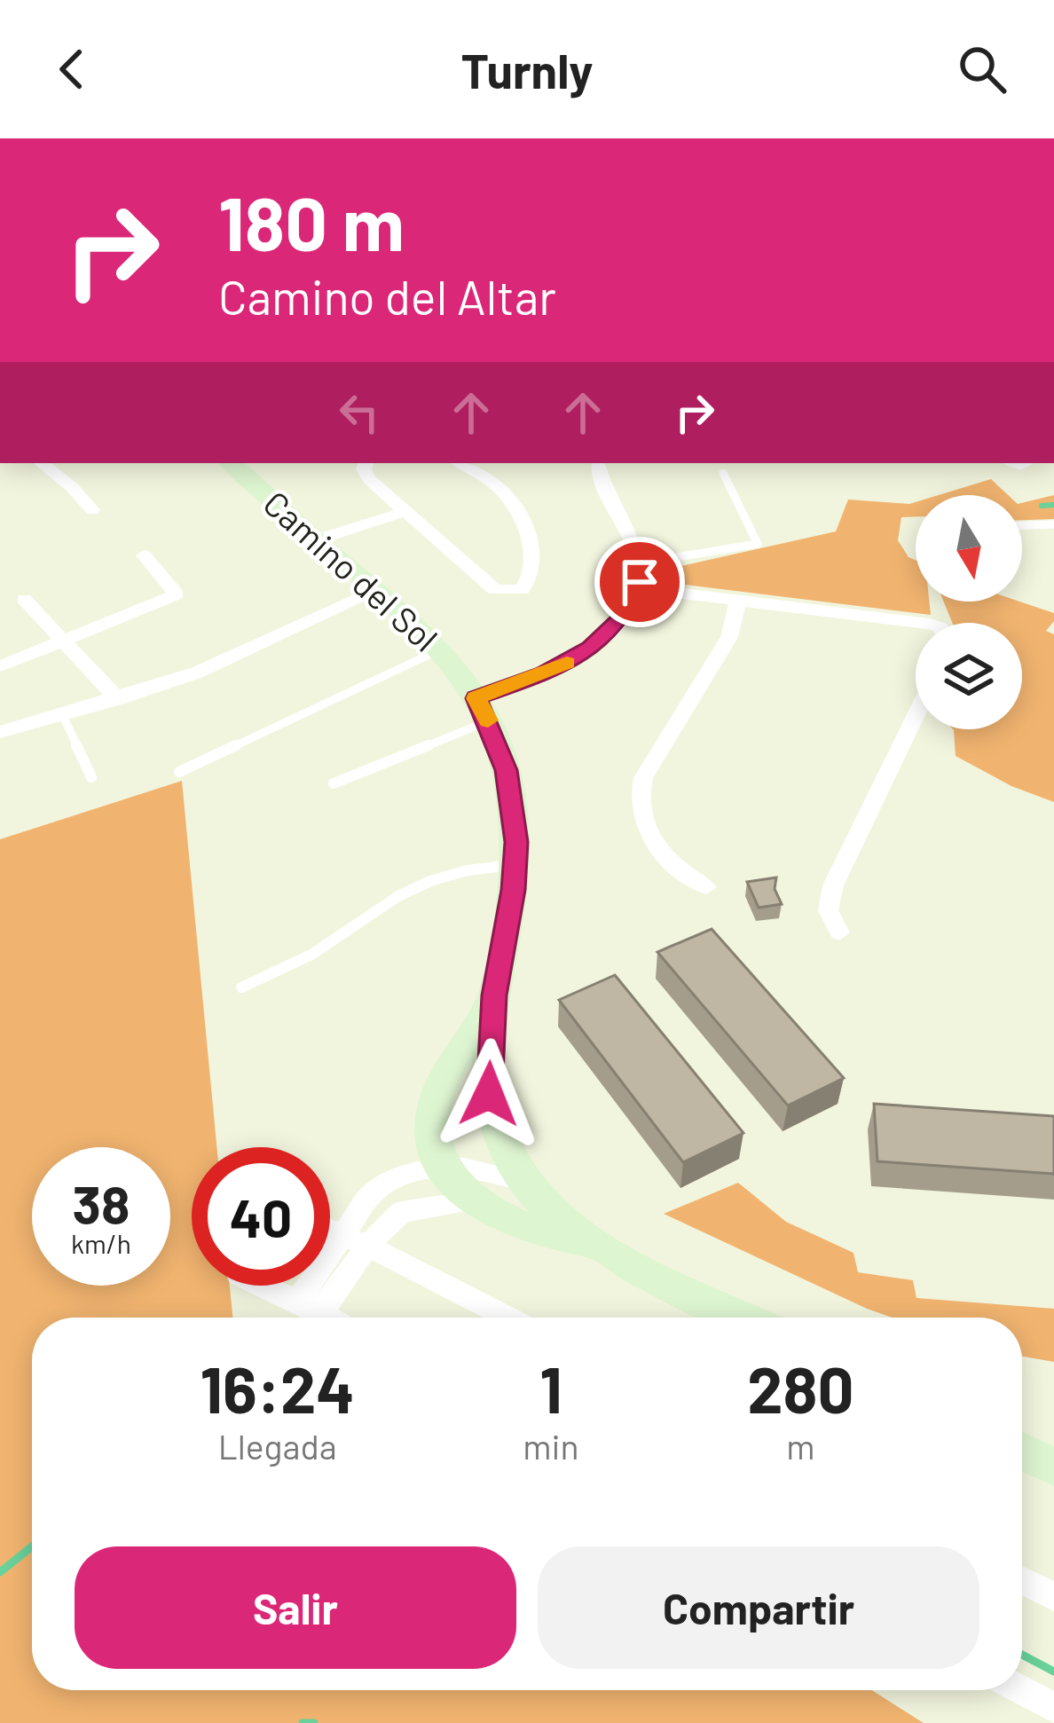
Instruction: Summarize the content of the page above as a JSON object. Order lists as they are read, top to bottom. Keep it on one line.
{"streets":{"street":["Camino del Sol"]},"north":"bottom","page":{"header":"Turnly","turn":["180 m","Camino del Altar"],"speed":"38 km/h","limit":"40","eta":["16:24","Llegada","1","min","280","m"],"buttons":["Salir","Compartir"]}}
